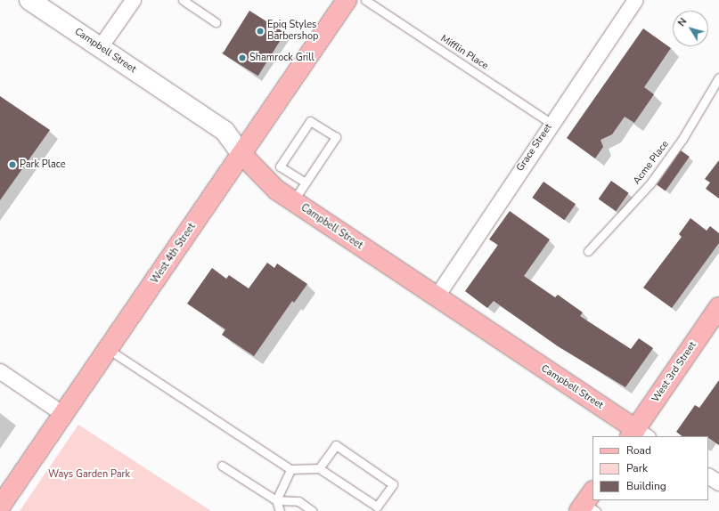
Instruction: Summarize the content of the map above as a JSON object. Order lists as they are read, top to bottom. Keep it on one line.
{"streets":{"main road":["Campbell Street","West 4th Street","West 3rd Street"],"street":["Grace Street"],"lane":["Mifflin Place","Acme Place"]},"crossings":[["Campbell Street","Grace Street"],["Campbell Street","West 4th Street"],["Campbell Street","West 3rd Street"],["Mifflin Place","Grace Street"]],"parks":["Ways Garden Park"],"places":["Epiq Styles Barbershop","Shamrock Grill","Park Place"],"legend":["Road","Park","Building"],"north":"top left"}
